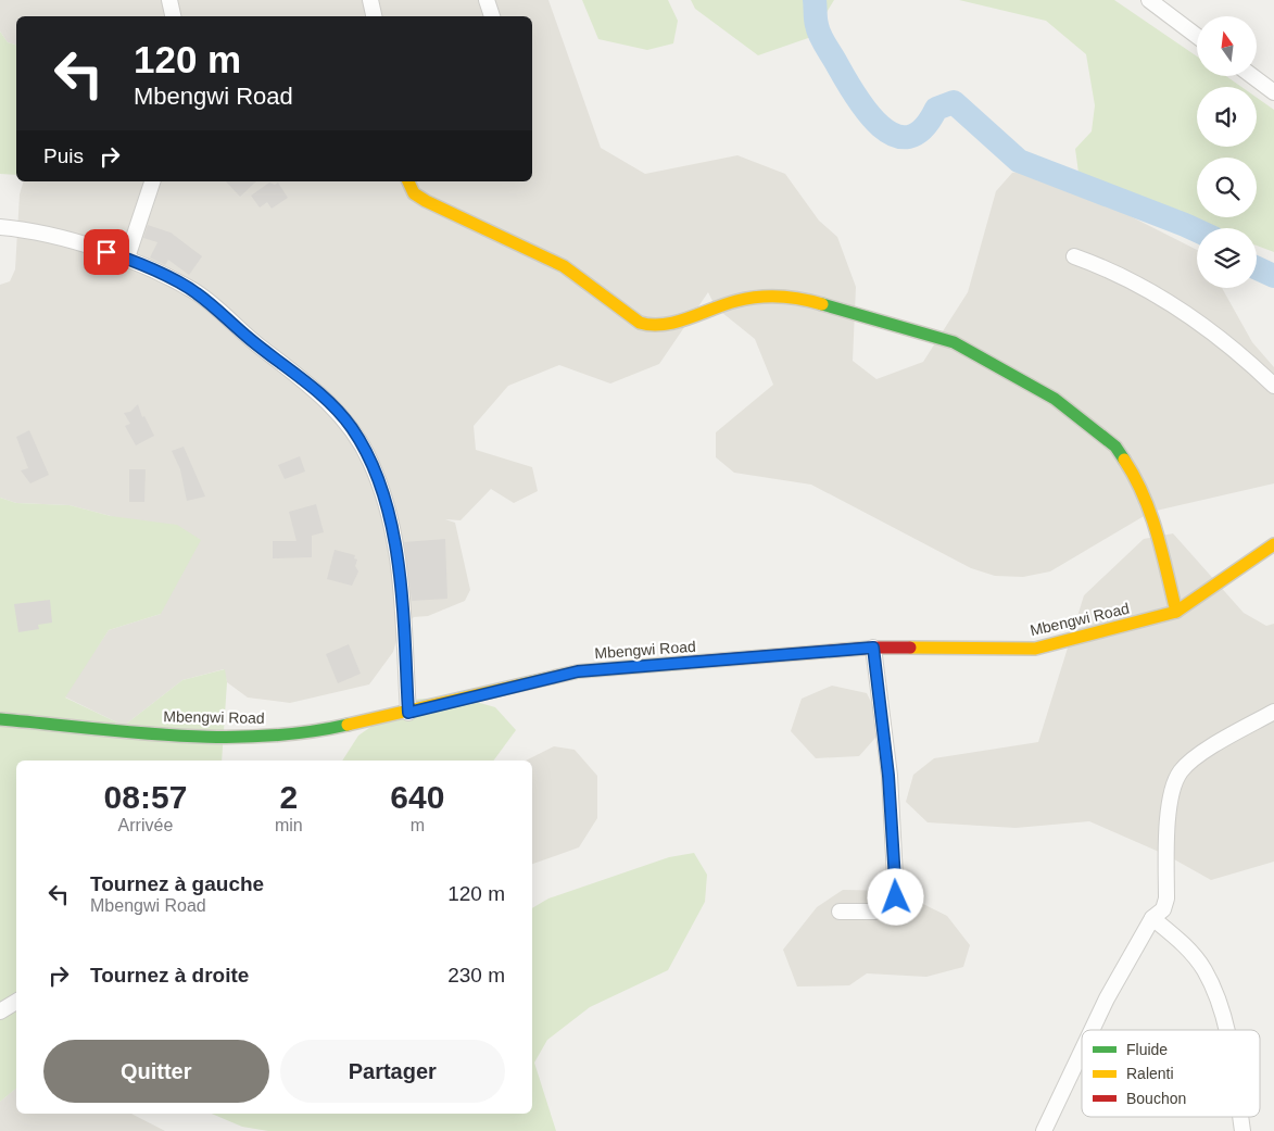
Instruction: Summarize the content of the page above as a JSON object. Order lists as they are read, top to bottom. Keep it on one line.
{"streets":{"main road":["Mbengwi Road"]},"legend":["Fluide","Ralenti","Bouchon"],"north":"top","page":{"turn":["120 m","Mbengwi Road"],"then":"Puis","eta":["08:57","Arrivée","2","min","640","m"],"list":[{"name":"Tournez à gauche","note":"Mbengwi Road","value":"120 m"},{"name":"Tournez à droite","value":"230 m"}],"buttons":["Quitter","Partager"]}}
